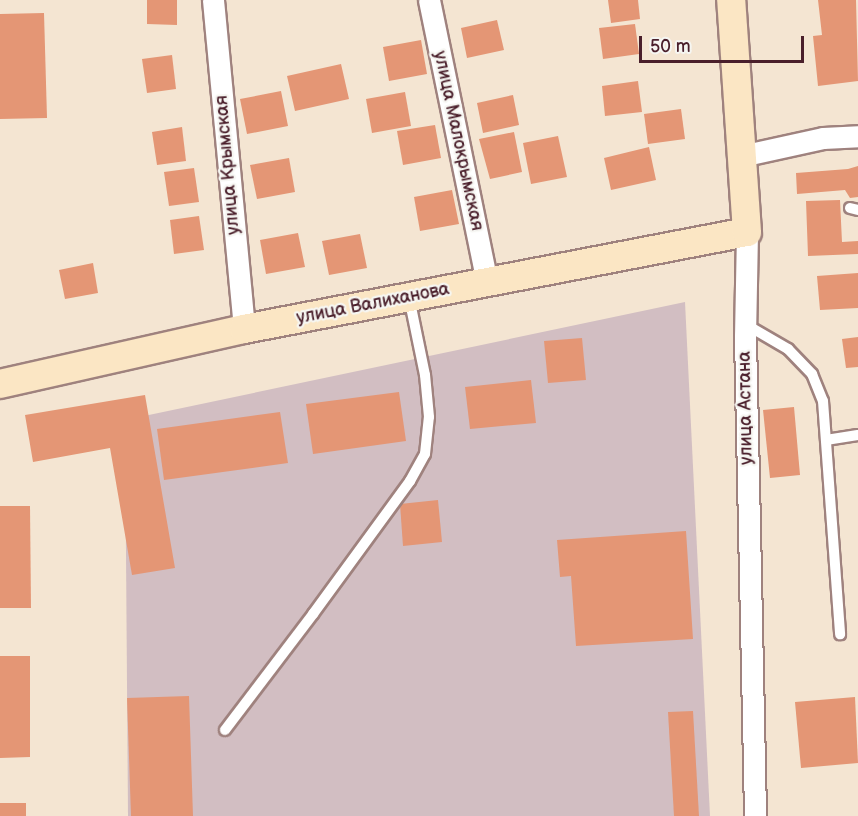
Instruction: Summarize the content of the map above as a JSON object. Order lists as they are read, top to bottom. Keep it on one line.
{"streets":{"main road":["улица Валиханова","улица Астана"],"street":["улица Малокрымская","улица Крымская"]},"crossings":[["улица Малокрымская","улица Валиханова"],["улица Крымская","улица Валиханова"],["улица Валиханова","улица Астана"]],"scale_bar":"50 m"}
